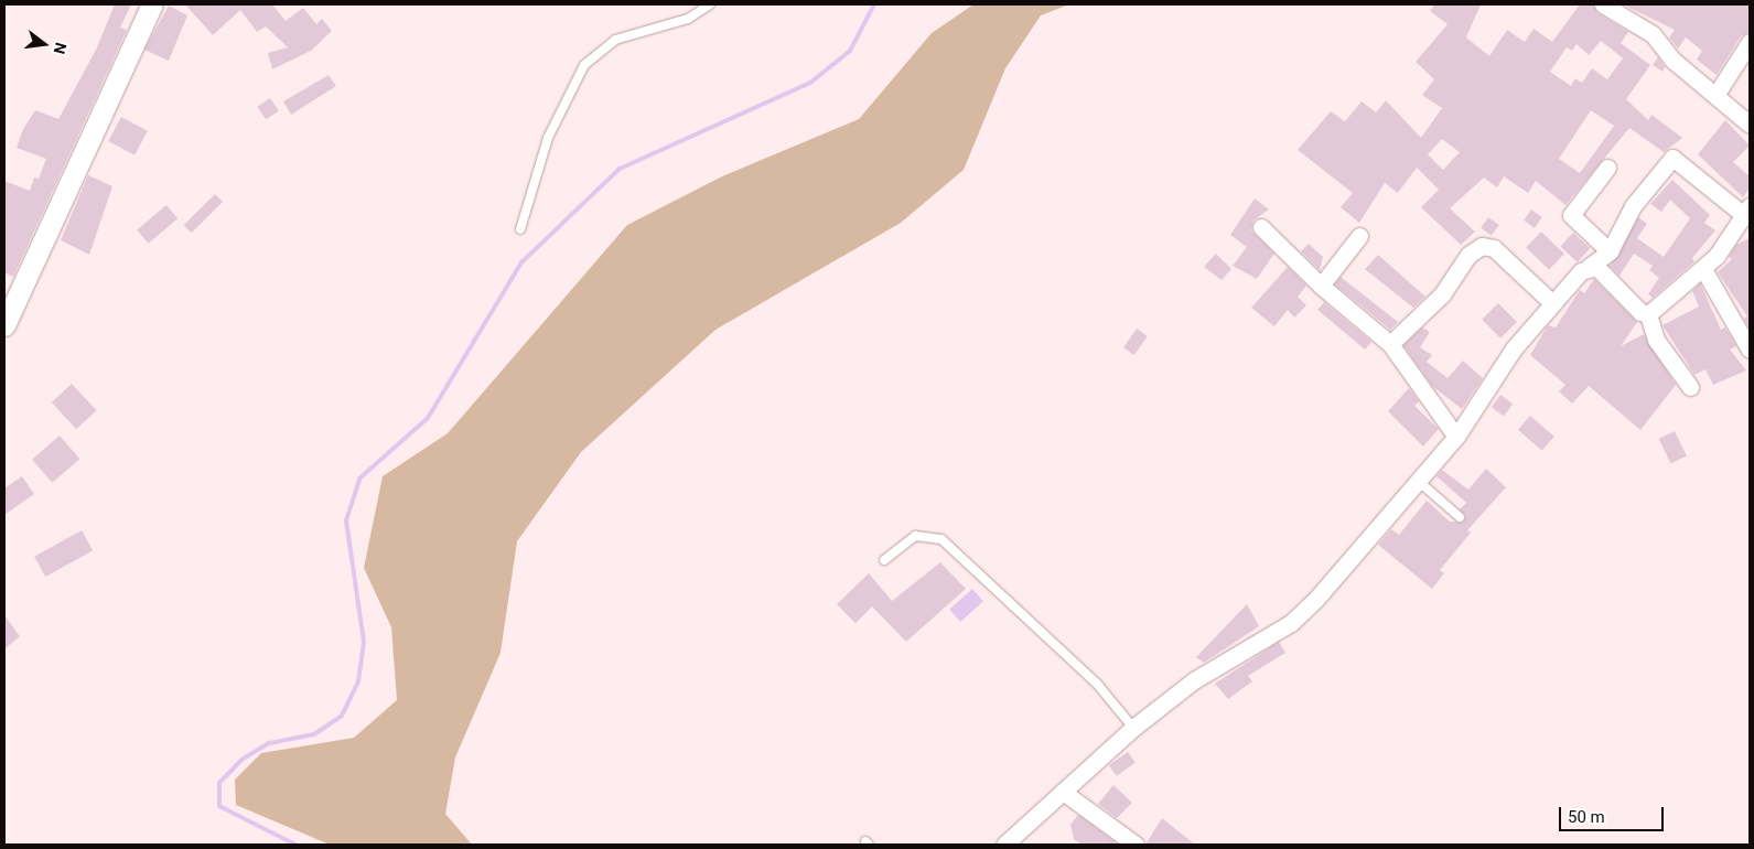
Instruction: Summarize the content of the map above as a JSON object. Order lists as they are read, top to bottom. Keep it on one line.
{"scale_bar":"50 m","north":"right"}
